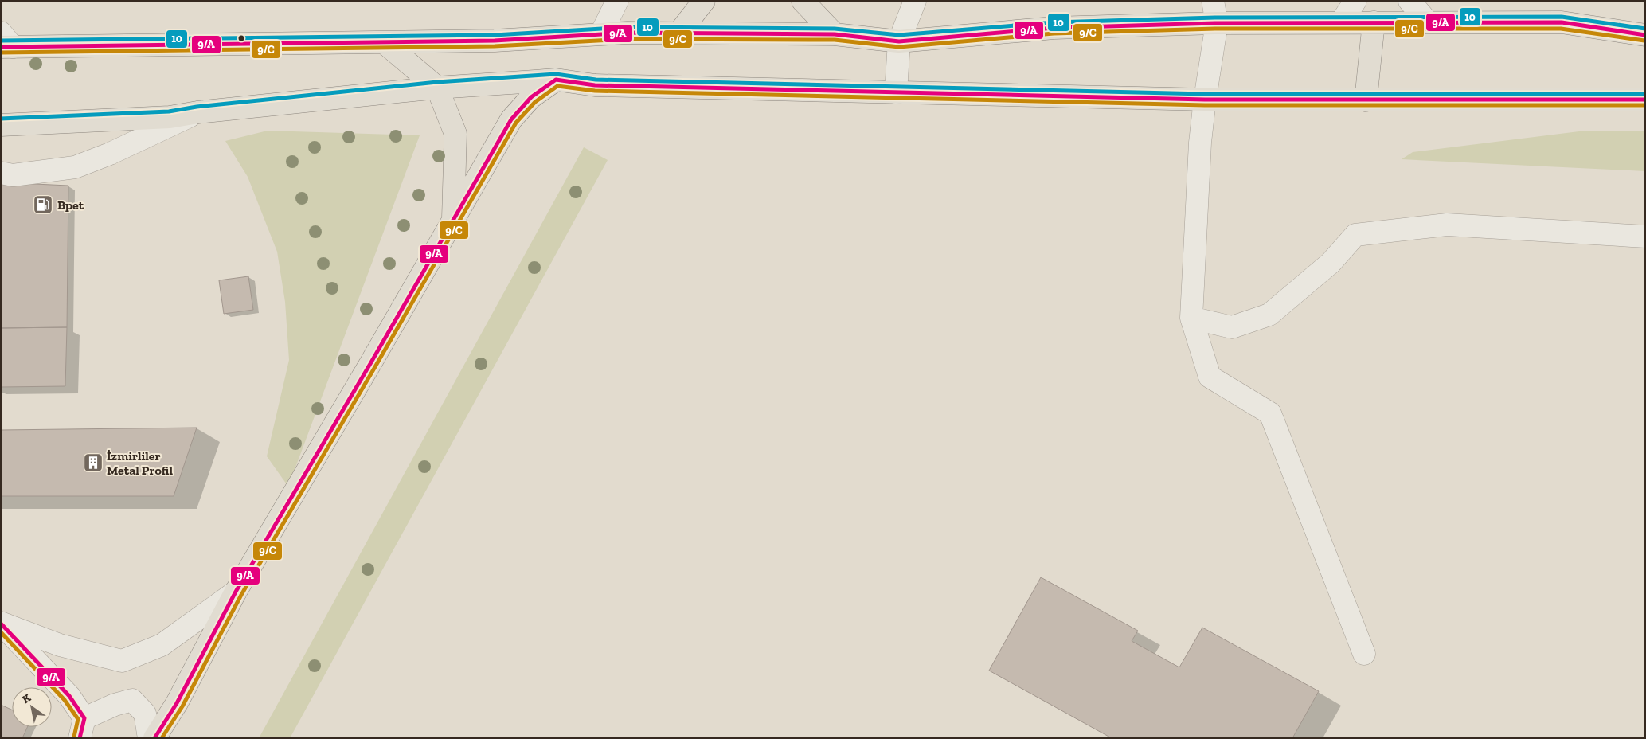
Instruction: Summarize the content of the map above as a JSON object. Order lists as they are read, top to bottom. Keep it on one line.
{"places":{"fuel station":["Bpet"],"building":["İzmirliler Metal Profil"]},"lines":["transit line 10","transit line 9/A","transit line 9/C"],"north":"top left"}
